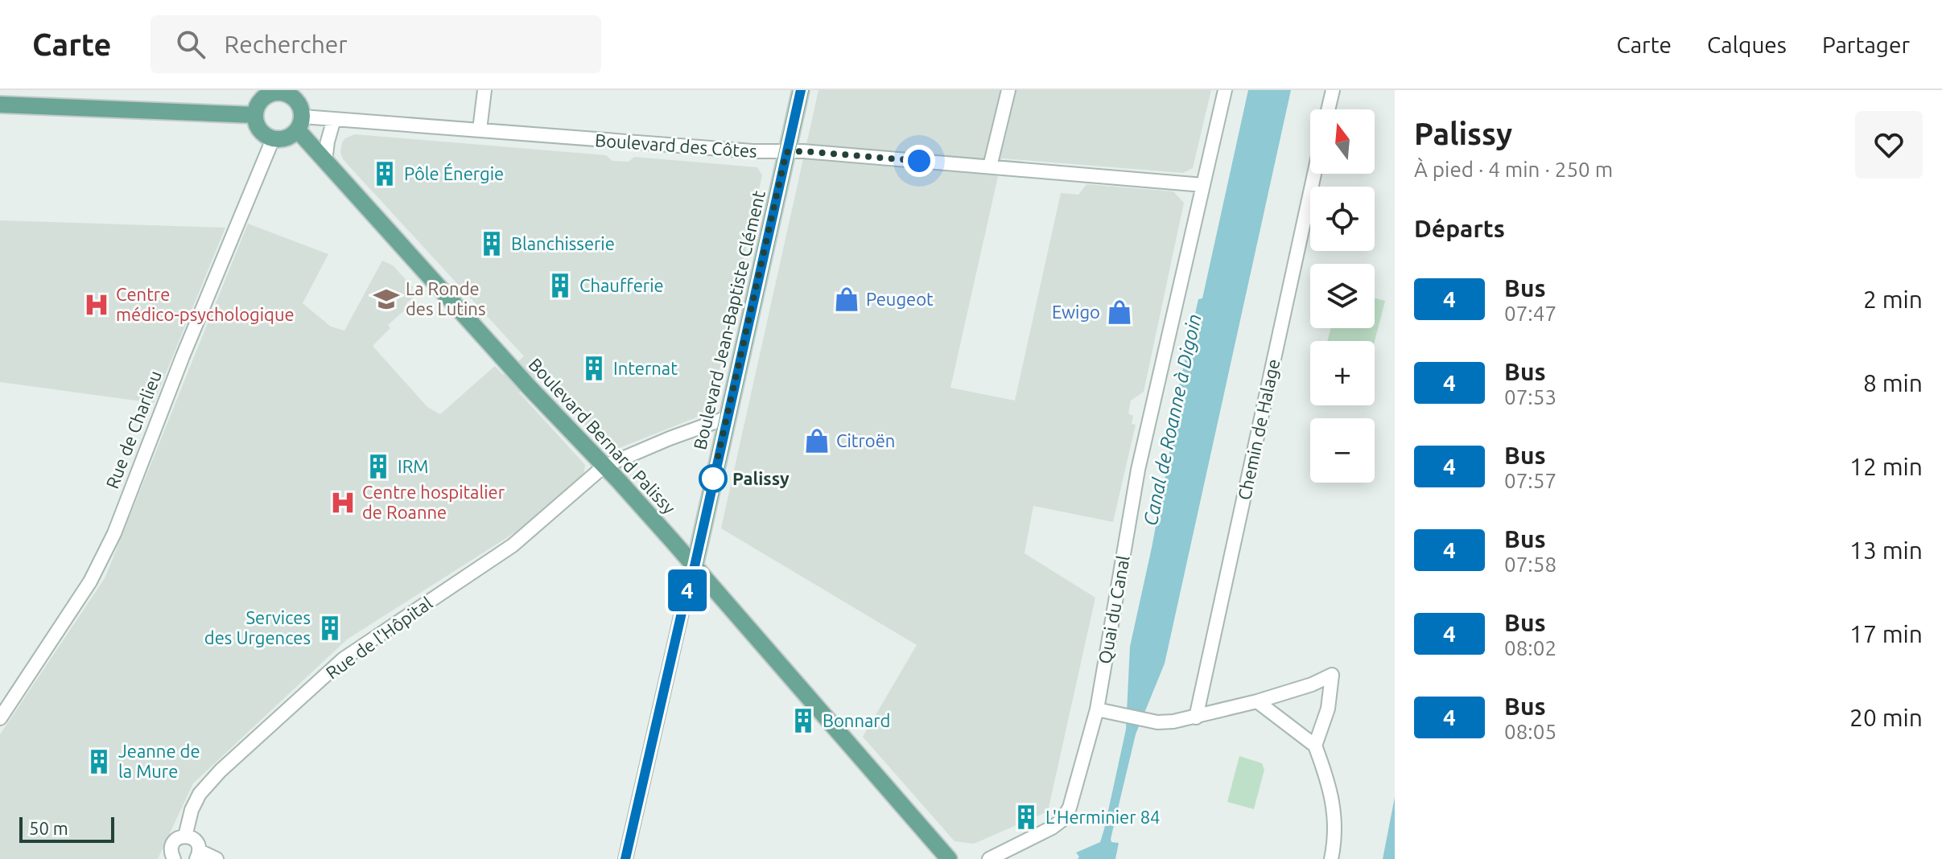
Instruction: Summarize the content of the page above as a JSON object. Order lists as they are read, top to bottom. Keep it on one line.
{"streets":{"main road":["Boulevard Jean-Baptiste Clément","Boulevard Bernard Palissy"],"street":["Boulevard des Côtes","Rue de Charlieu","Chemin de Halage","Quai du Canal","Rue de l'Hôpital"]},"crossings":[["Boulevard des Côtes","Boulevard Jean-Baptiste Clément"],["Boulevard des Côtes","Rue de Charlieu"],["Boulevard des Côtes","Boulevard Bernard Palissy"],["Boulevard des Côtes","Quai du Canal"],["Boulevard Jean-Baptiste Clément","Boulevard Bernard Palissy"],["Boulevard Jean-Baptiste Clément","Rue de l'Hôpital"],["Rue de Charlieu","Boulevard Bernard Palissy"],["Boulevard Bernard Palissy","Rue de l'Hôpital"]],"water":["Canal de Roanne à Digoin"],"places":{"building":["Pôle Énergie","Blanchisserie","Chaufferie","Internat","IRM","Services des Urgences","Bonnard","Jeanne de la Mure","L'Herminier 84"],"school or university":["La Ronde des Lutins"],"shop":["Peugeot","Ewigo","Citroën"],"hospital":["Centre médico-psychologique","Centre hospitalier de Roanne"],"other":["Palissy"]},"lines":["bus line 4"],"scale_bar":"50 m","north":"top","page":{"header":"Carte","search":"Rechercher","nav":["Carte","Calques","Partager"],"on_map":"4","heading":[["Palissy","À pied · 4 min · 250 m"],"Départs"],"map_buttons":["+","−"],"list":[{"mark":"4","name":"Bus","note":"07:47","value":"2 min"},{"mark":"4","name":"Bus","note":"07:53","value":"8 min"},{"mark":"4","name":"Bus","note":"07:57","value":"12 min"},{"mark":"4","name":"Bus","note":"07:58","value":"13 min"},{"mark":"4","name":"Bus","note":"08:02","value":"17 min"},{"mark":"4","name":"Bus","note":"08:05","value":"20 min"}],"scale":"50 m"}}
